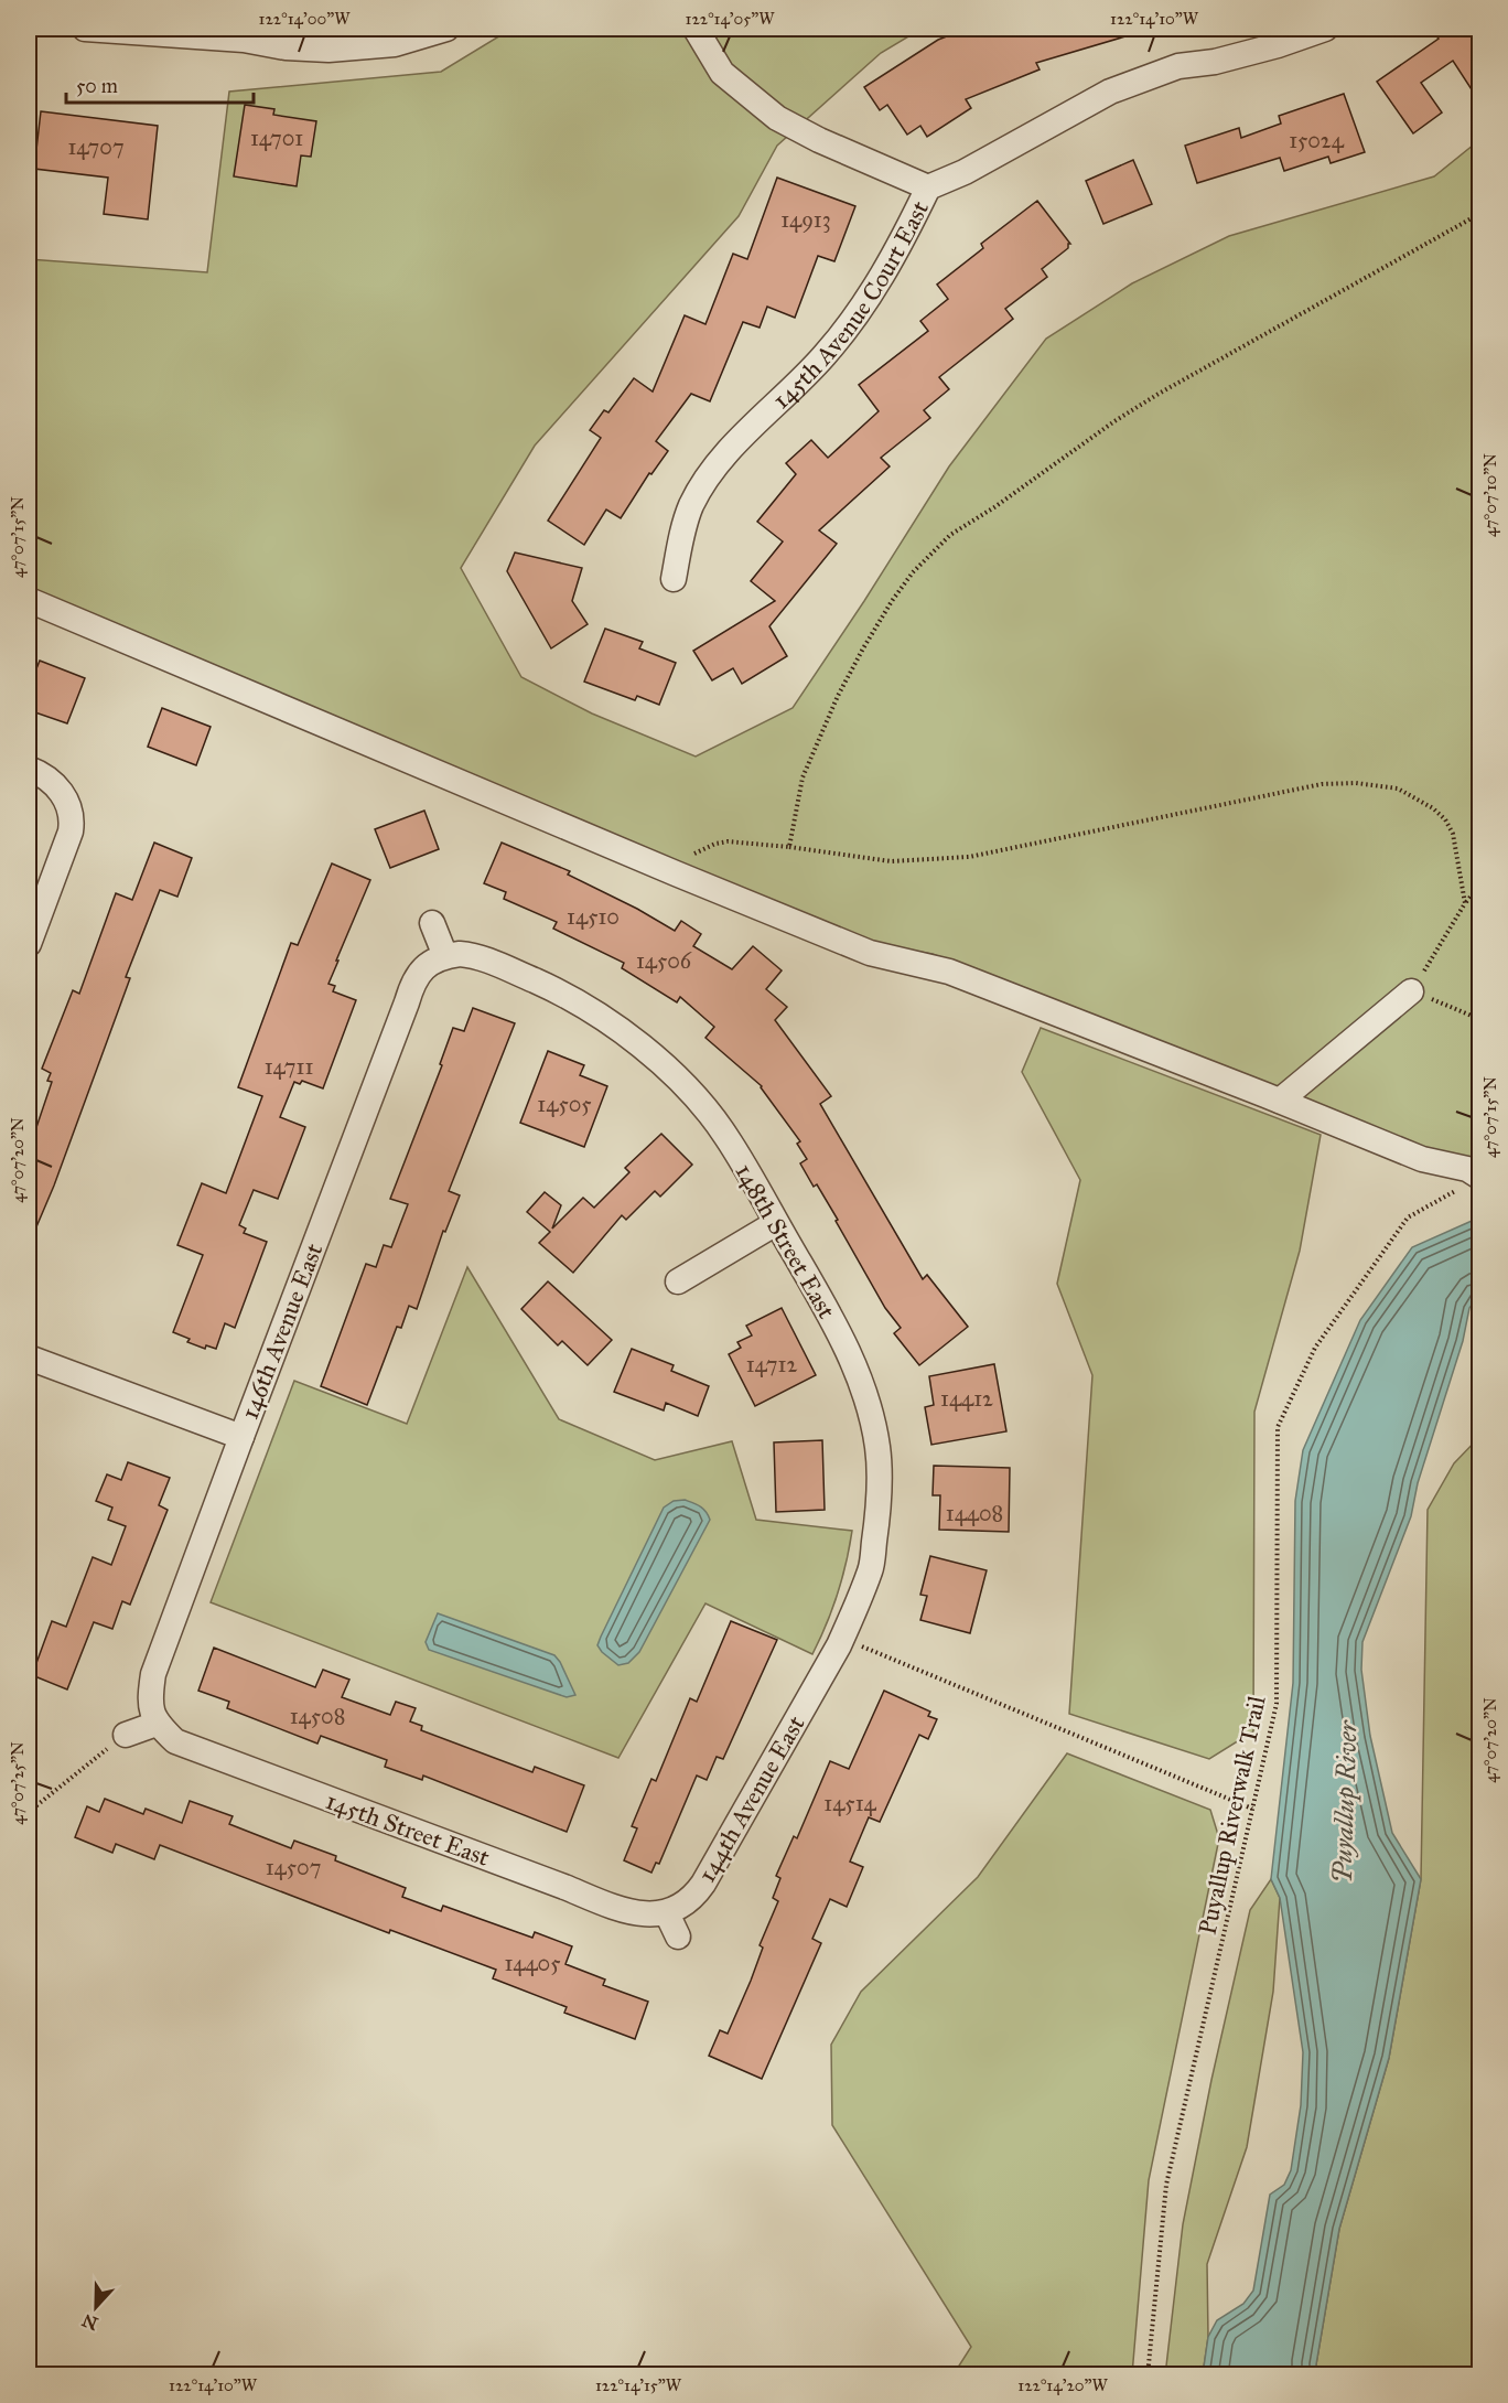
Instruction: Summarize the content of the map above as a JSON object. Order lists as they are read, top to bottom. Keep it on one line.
{"streets":{"street":["145th Avenue Court East","148th Street East","146th Avenue East","144th Avenue East","145th Street East"],"path":["Puyallup Riverwalk Trail"]},"crossings":[["148th Street East","146th Avenue East"],["148th Street East","144th Avenue East"],["146th Avenue East","145th Street East"],["144th Avenue East","145th Street East"]],"water":["Puyallup River"],"house_numbers":["14701","15024","14707","14913","14510","14506","14711","14505","14712","14412","14408","14508","14514","14507","14405"],"scale_bar":"50 m","north":"bottom","coordinates":["122°14'00\"W","122°14'05\"W","122°14'10\"W","47°07'10\"N","47°07'15\"N","47°07'20\"N","47°07'25\"N","122°14'15\"W","122°14'20\"W"]}
